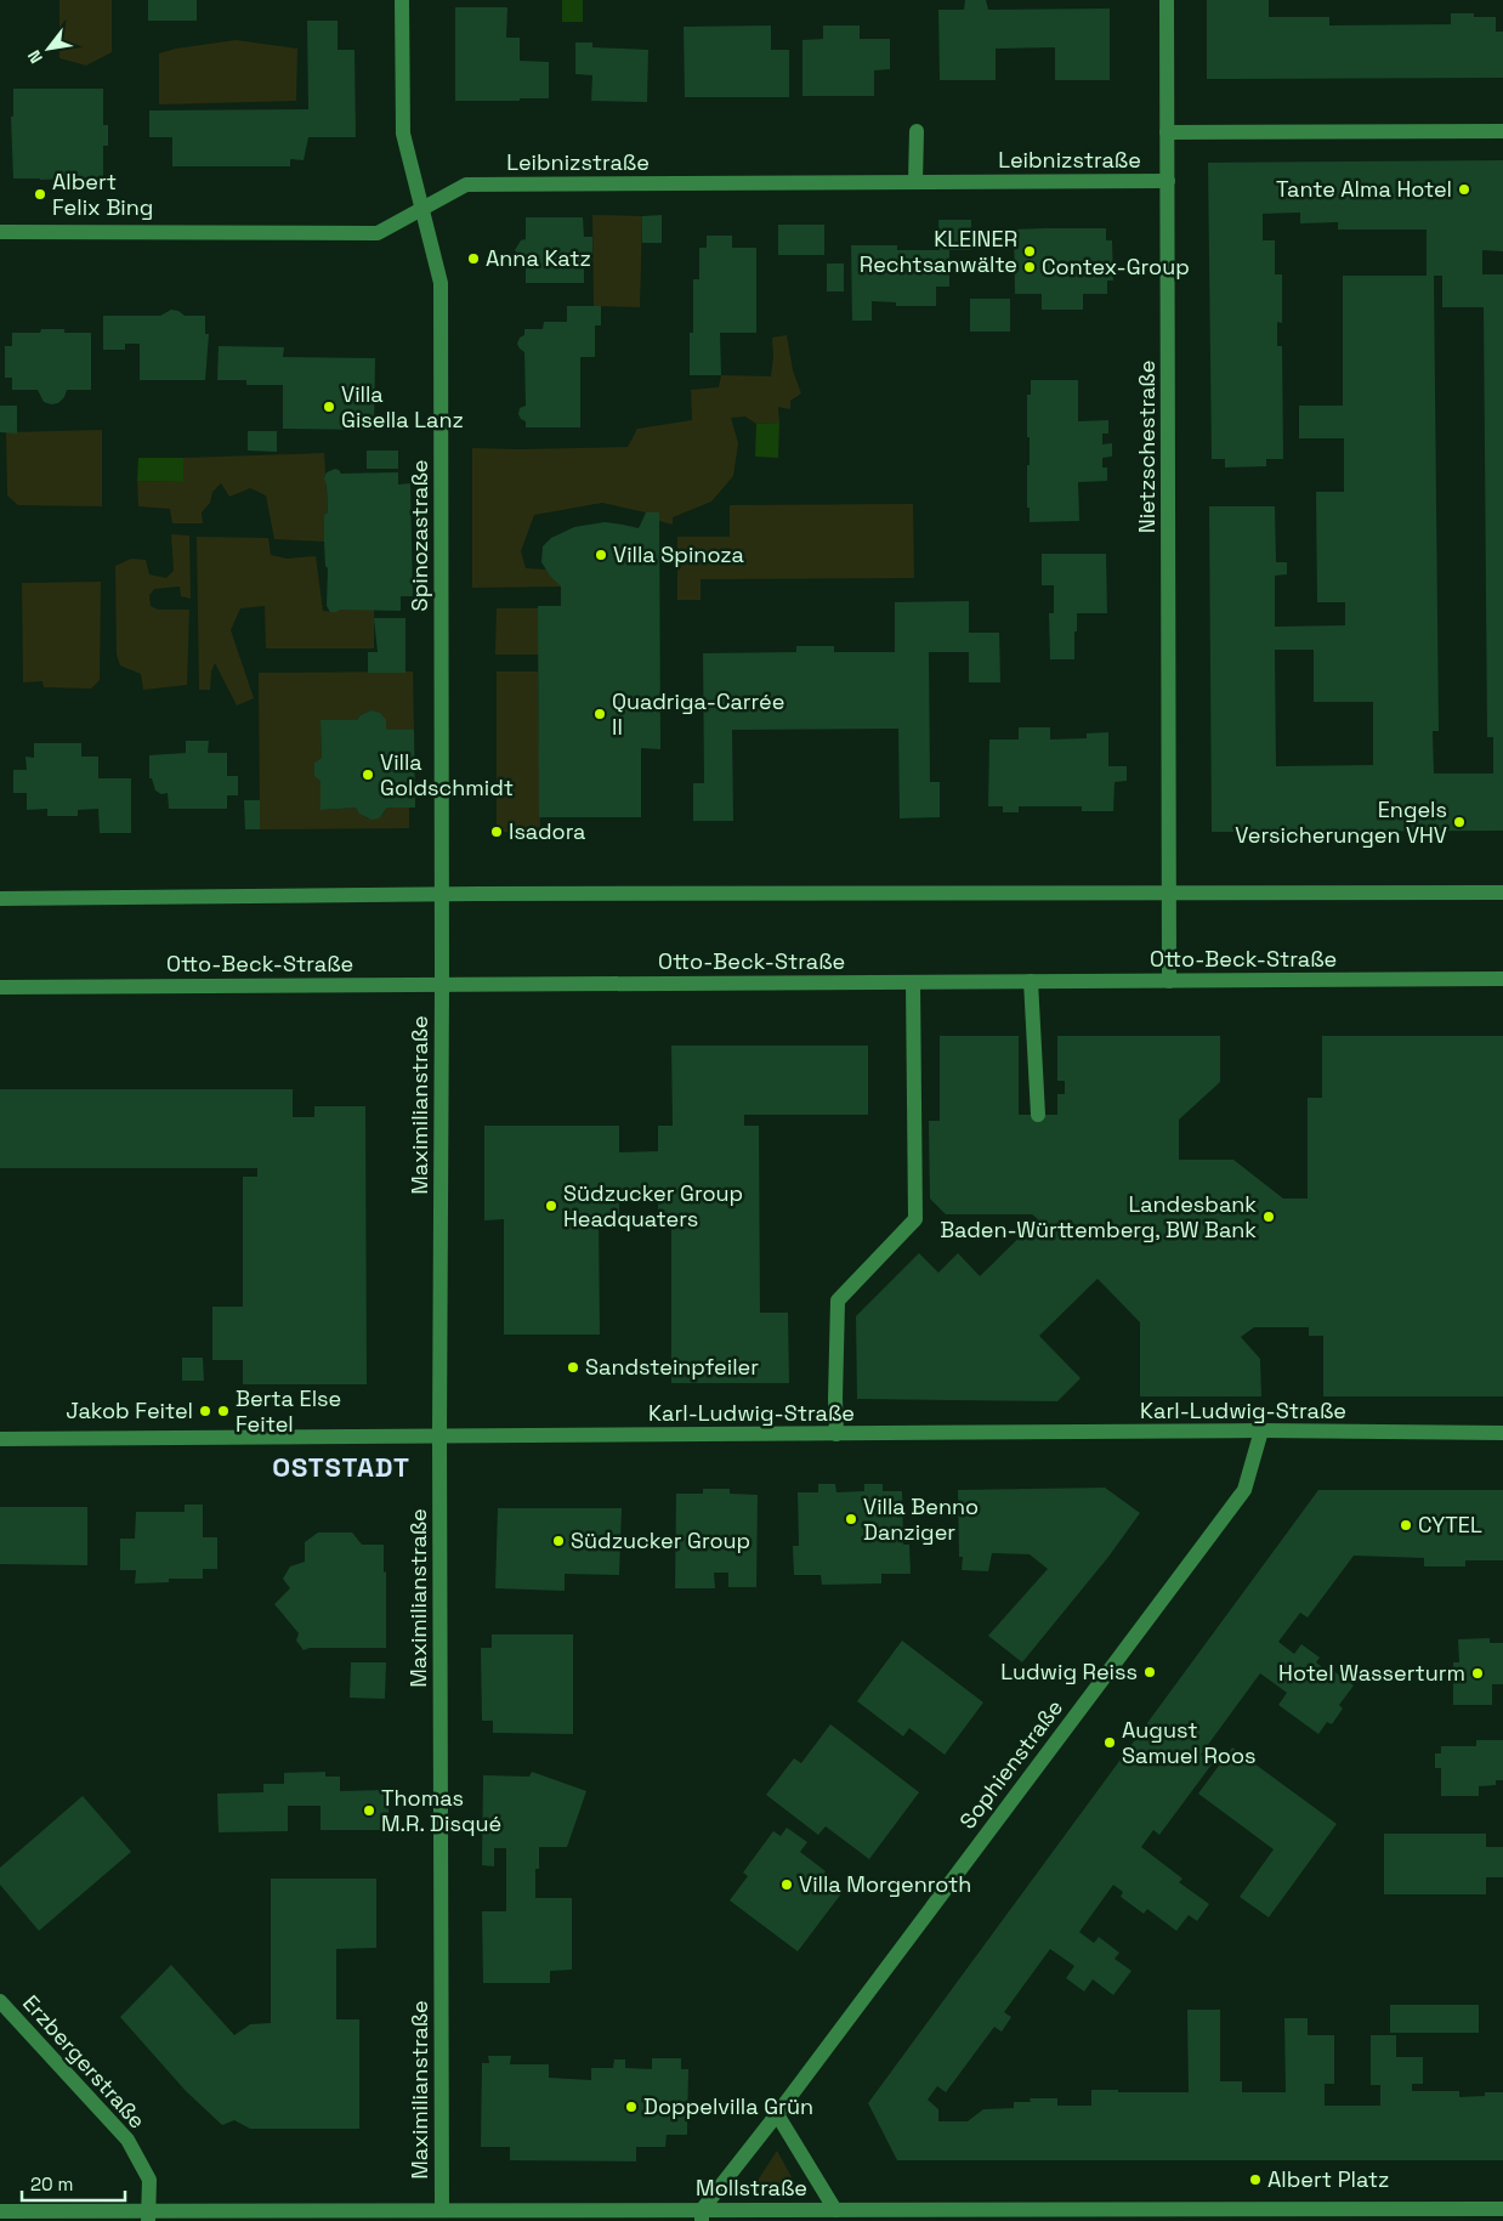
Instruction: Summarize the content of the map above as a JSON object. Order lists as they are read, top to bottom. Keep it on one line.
{"streets":{"street":["Leibnizstraße","Nietzschestraße","Spinozastraße","Otto-Beck-Straße","Maximilianstraße","Karl-Ludwig-Straße","Sophienstraße","Erzbergerstraße","Mollstraße"]},"crossings":[["Leibnizstraße","Nietzschestraße"],["Leibnizstraße","Spinozastraße"],["Nietzschestraße","Otto-Beck-Straße"],["Spinozastraße","Otto-Beck-Straße"],["Spinozastraße","Maximilianstraße"],["Otto-Beck-Straße","Maximilianstraße"],["Maximilianstraße","Karl-Ludwig-Straße"],["Maximilianstraße","Mollstraße"],["Karl-Ludwig-Straße","Sophienstraße"],["Sophienstraße","Mollstraße"],["Erzbergerstraße","Mollstraße"]],"districts":["OSTSTADT"],"places":["Tante Alma Hotel","Albert Felix Bing","KLEINER Rechtsanwälte","Anna Katz","Contex-Group","Villa Gisella Lanz","Villa Spinoza","Quadriga-Carrée II","Villa Goldschmidt","Engels Versicherungen VHV","Isadora","Südzucker Group Headquaters","Landesbank Baden-Württemberg, BW Bank","Sandsteinpfeiler","Jakob Feitel","Berta Else Feitel","Villa Benno Danziger","CYTEL","Südzucker Group","Ludwig Reiss","Hotel Wasserturm","August Samuel Roos","Thomas M.R. Disqué","Villa Morgenroth","Doppelvilla Grün","Albert Platz"],"scale_bar":"20 m","north":"bottom left"}
